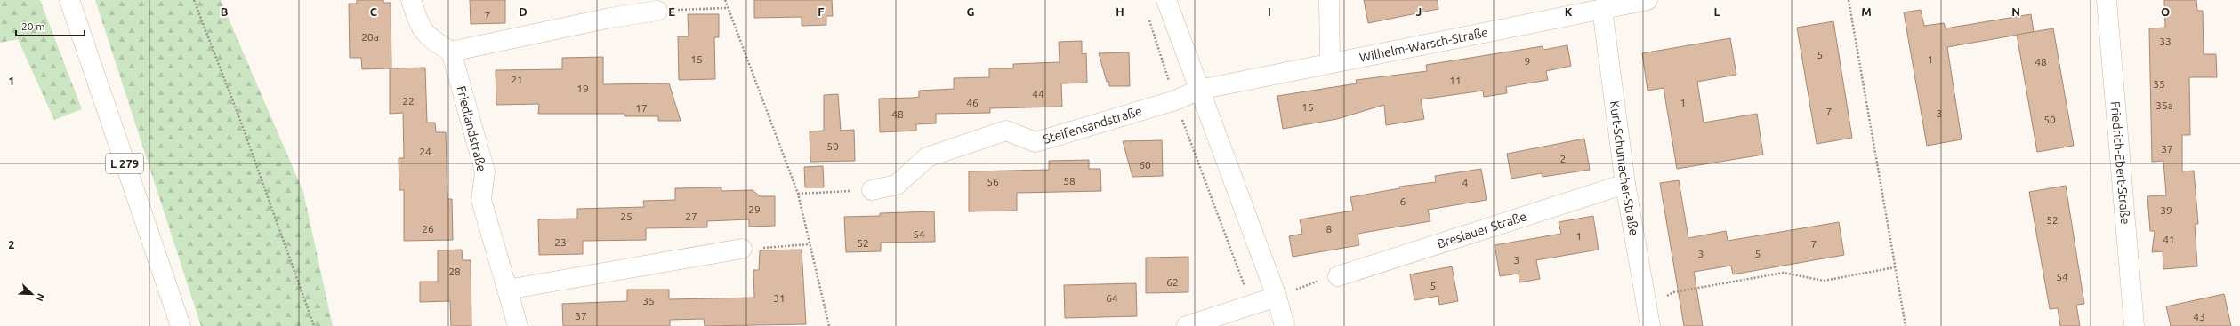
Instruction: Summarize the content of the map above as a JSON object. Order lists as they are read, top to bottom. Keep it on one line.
{"streets":{"street":["Wilhelm-Warsch-Straße","Steifensandstraße","Friedlandstraße","L 279","Friedrich-Ebert-Straße","Kurt-Schumacher-Straße","Breslauer Straße"]},"crossings":[["Wilhelm-Warsch-Straße","Steifensandstraße"],["Wilhelm-Warsch-Straße","Kurt-Schumacher-Straße"],["Kurt-Schumacher-Straße","Breslauer Straße"]],"house_numbers":["7","20a","33","5","15","1","9","48","21","11","35","19","44","22","46","1","35a","15","17","7","3","48","50","50","37","24","2","60","58","56","4","6","29","39","25","27","52","26","8","54","1","41","23","52","7","3","5","3","28","54","62","5","31","64","35","37","43"],"scale_bar":"20 m","north":"bottom right","grid":{"columns":["B","C","D","E","F","G","H","I","J","K","L","M","N","O"],"rows":["1","2"]}}
